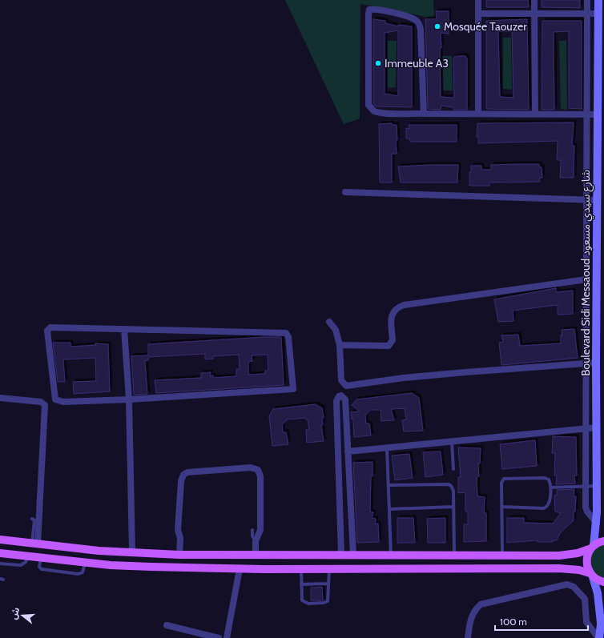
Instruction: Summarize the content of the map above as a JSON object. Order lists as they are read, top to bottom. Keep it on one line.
{"streets":{"street":["Boulevard Sidi Messaoud شارع سيدي مسعود"]},"places":["Mosquée Taouzer","Immeuble A3"],"scale_bar":"100 m","north":"left"}
